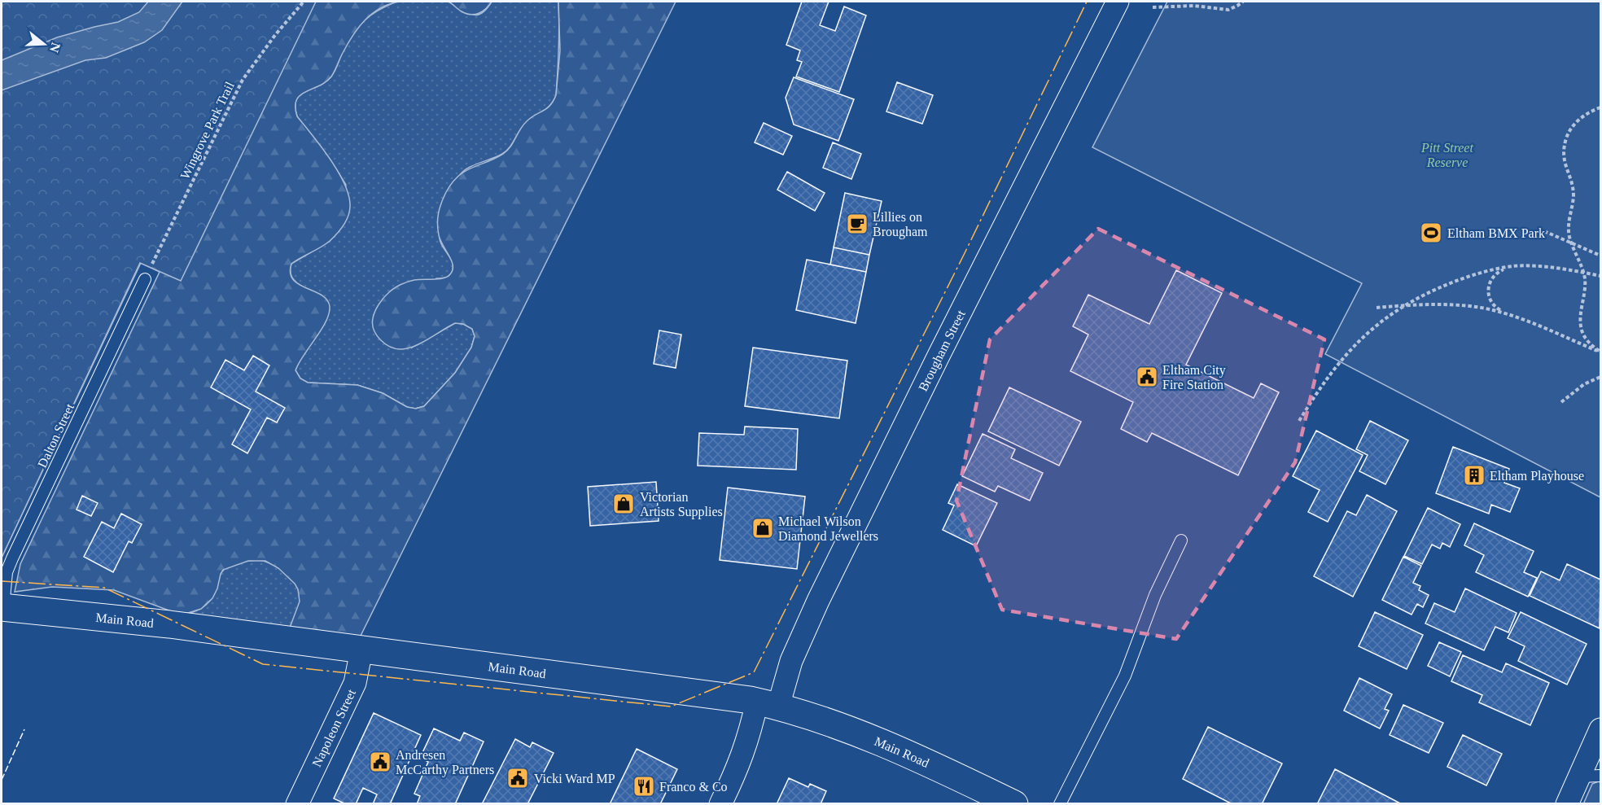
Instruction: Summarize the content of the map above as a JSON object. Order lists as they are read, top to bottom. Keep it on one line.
{"streets":{"main road":["Main Road"],"street":["Brougham Street","Napoleon Street"],"lane":["Dalton Street"],"path":["Wingrove Park Trail"]},"crossings":[["Wingrove Park Trail","Dalton Street"],["Brougham Street","Main Road"],["Dalton Street","Main Road"],["Main Road","Napoleon Street"]],"parks":["Pitt Street Reserve"],"places":{"cafe":["Lillies on Brougham"],"sports":["Eltham BMX Park"],"public building":["Eltham City Fire Station","Andresen McCarthy Partners","Vicki Ward MP"],"building":["Eltham Playhouse"],"shop":["Victorian Artists Supplies","Michael Wilson Diamond Jewellers"],"restaurant":["Franco & Co"]},"north":"right"}
